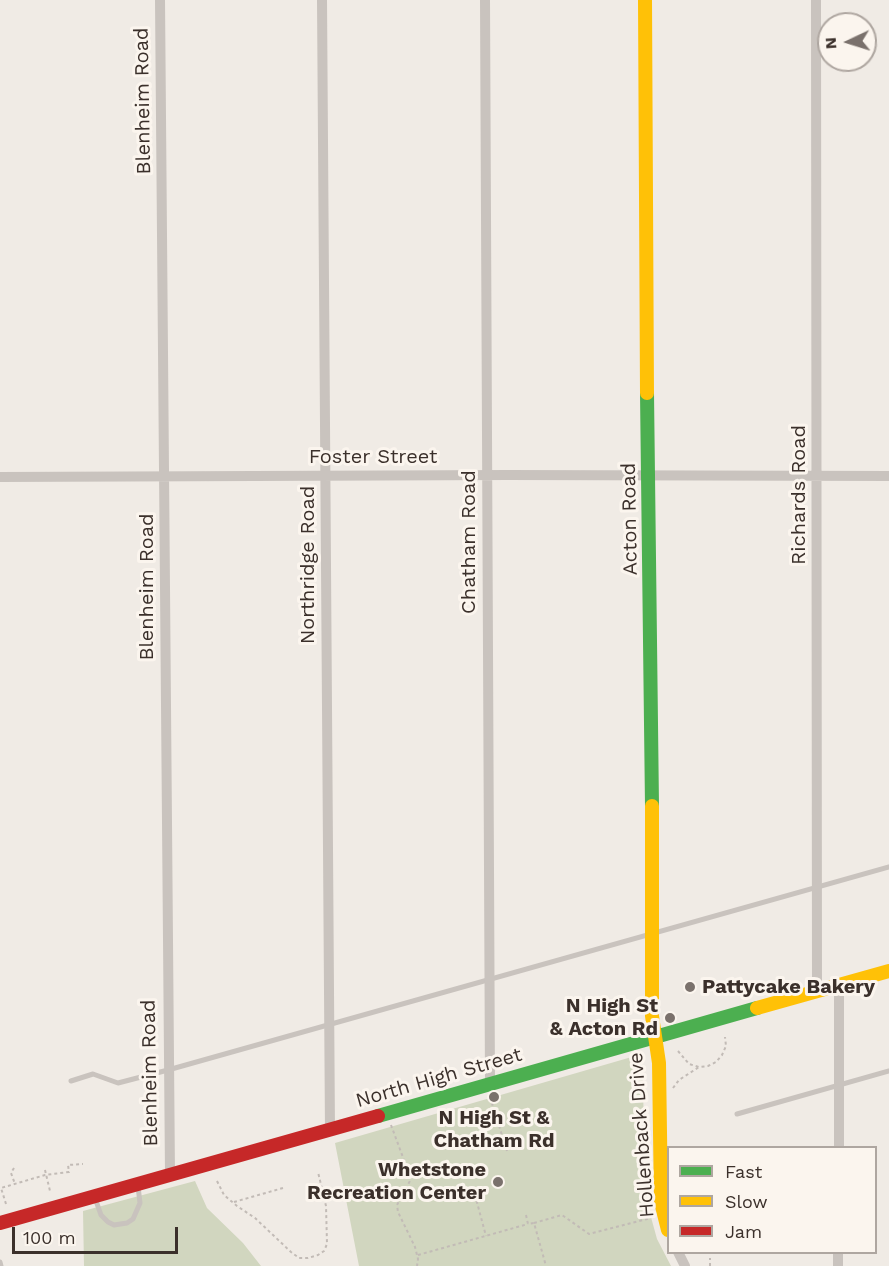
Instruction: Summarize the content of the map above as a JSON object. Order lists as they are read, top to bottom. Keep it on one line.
{"streets":{"street":["Blenheim Road","Foster Street","Richards Road","Acton Road","Chatham Road","Northridge Road","North High Street","Hollenback Drive"]},"crossings":[["Blenheim Road","Foster Street"],["Blenheim Road","North High Street"],["Foster Street","Richards Road"],["Foster Street","Acton Road"],["Foster Street","Chatham Road"],["Foster Street","Northridge Road"],["Richards Road","North High Street"],["Acton Road","North High Street"],["Acton Road","Hollenback Drive"],["Chatham Road","North High Street"],["Northridge Road","North High Street"],["North High Street","Hollenback Drive"]],"places":["Pattycake Bakery","N High St & Acton Rd","N High St & Chatham Rd","Whetstone Recreation Center"],"legend":["Fast","Slow","Jam"],"scale_bar":"100 m","north":"left"}
